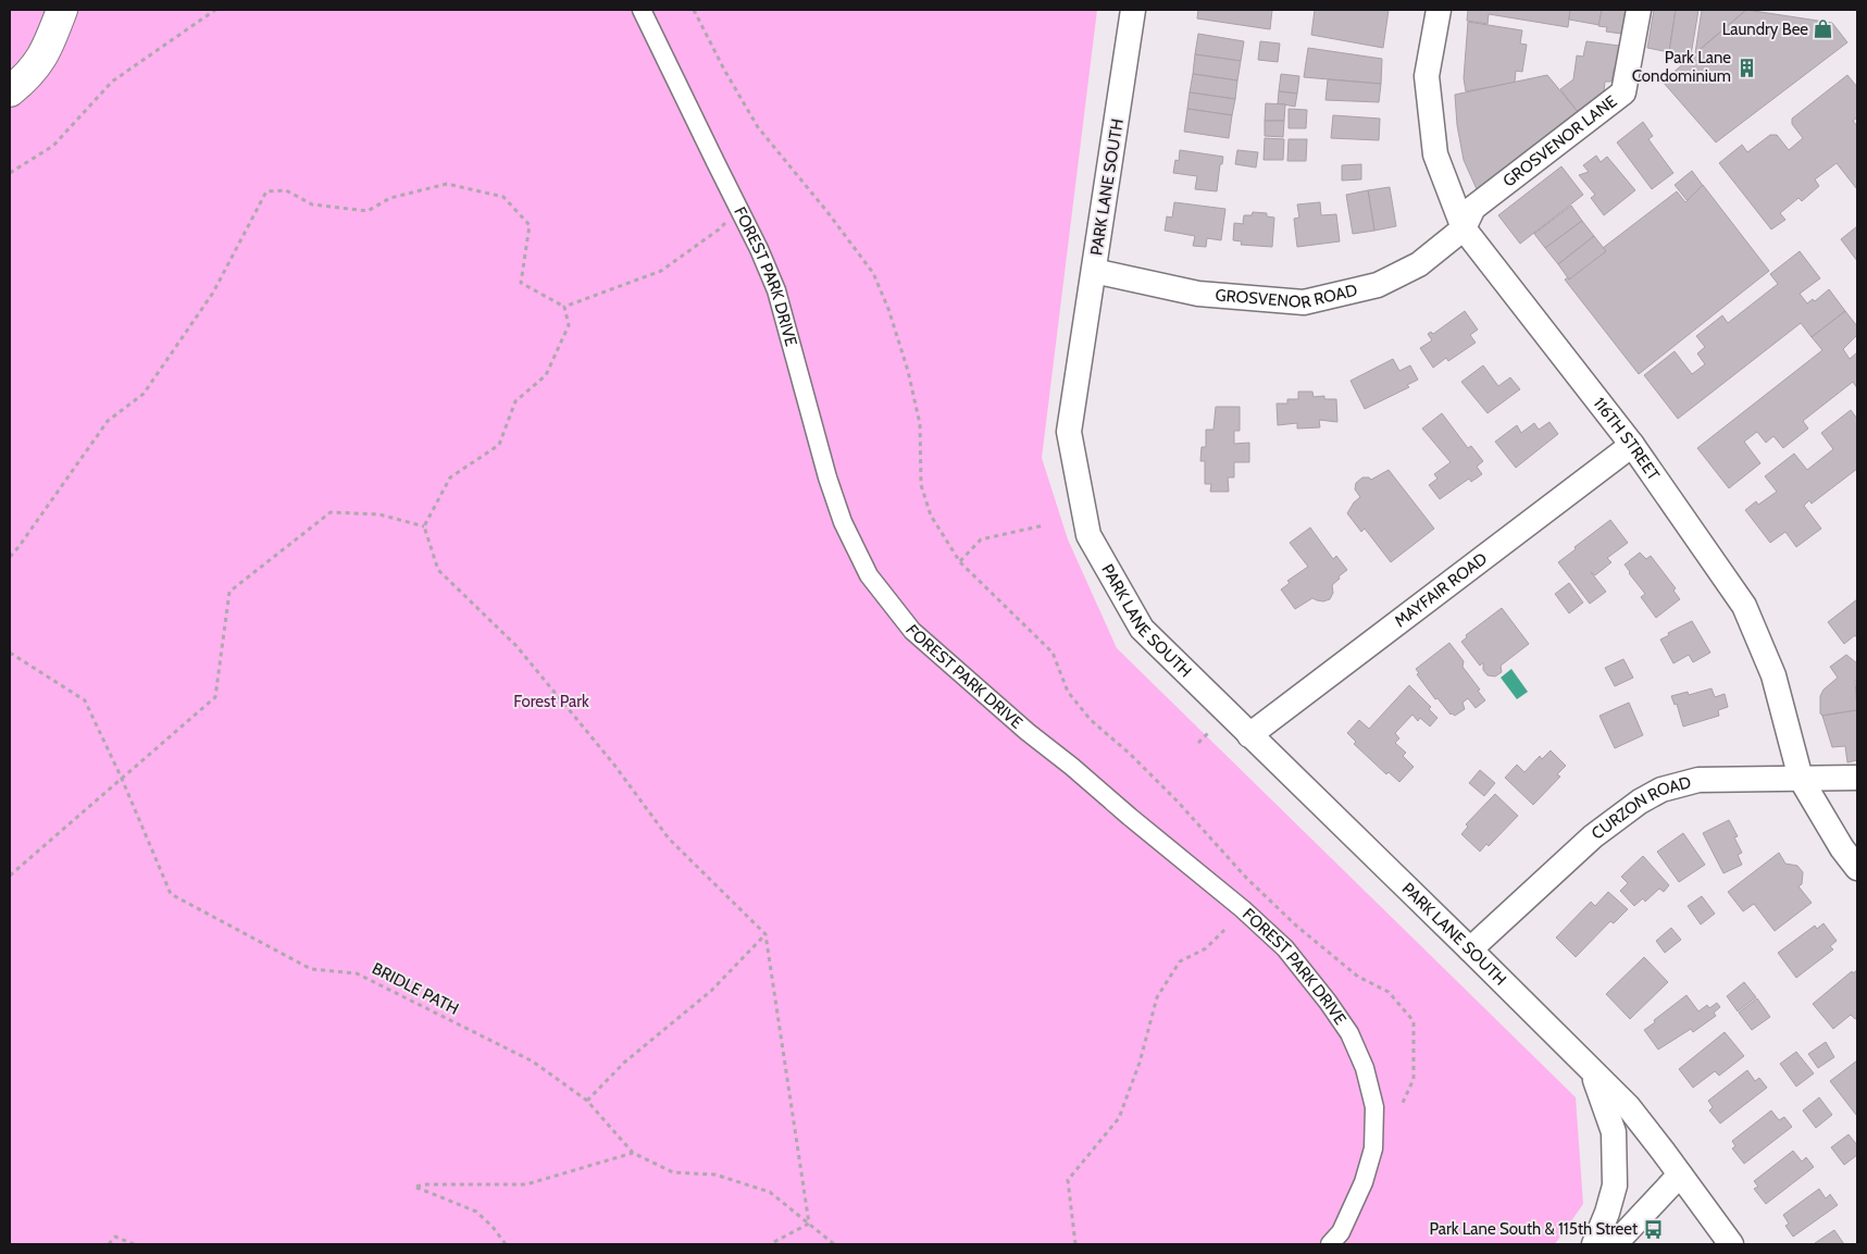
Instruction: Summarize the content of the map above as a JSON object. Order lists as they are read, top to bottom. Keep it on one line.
{"streets":{"street":["GROSVENOR LANE","PARK LANE SOUTH","FOREST PARK DRIVE","GROSVENOR ROAD","116TH STREET","MAYFAIR ROAD","CURZON ROAD"],"path":["BRIDLE PATH"]},"crossings":[["GROSVENOR LANE","GROSVENOR ROAD"],["GROSVENOR LANE","116TH STREET"],["PARK LANE SOUTH","GROSVENOR ROAD"],["PARK LANE SOUTH","MAYFAIR ROAD"],["PARK LANE SOUTH","CURZON ROAD"],["GROSVENOR ROAD","116TH STREET"],["116TH STREET","MAYFAIR ROAD"],["116TH STREET","CURZON ROAD"]],"parks":["Forest Park"],"places":{"shop":["Laundry Bee"],"building":["Park Lane Condominium"],"bus stop":["Park Lane South & 115th Street"]}}
